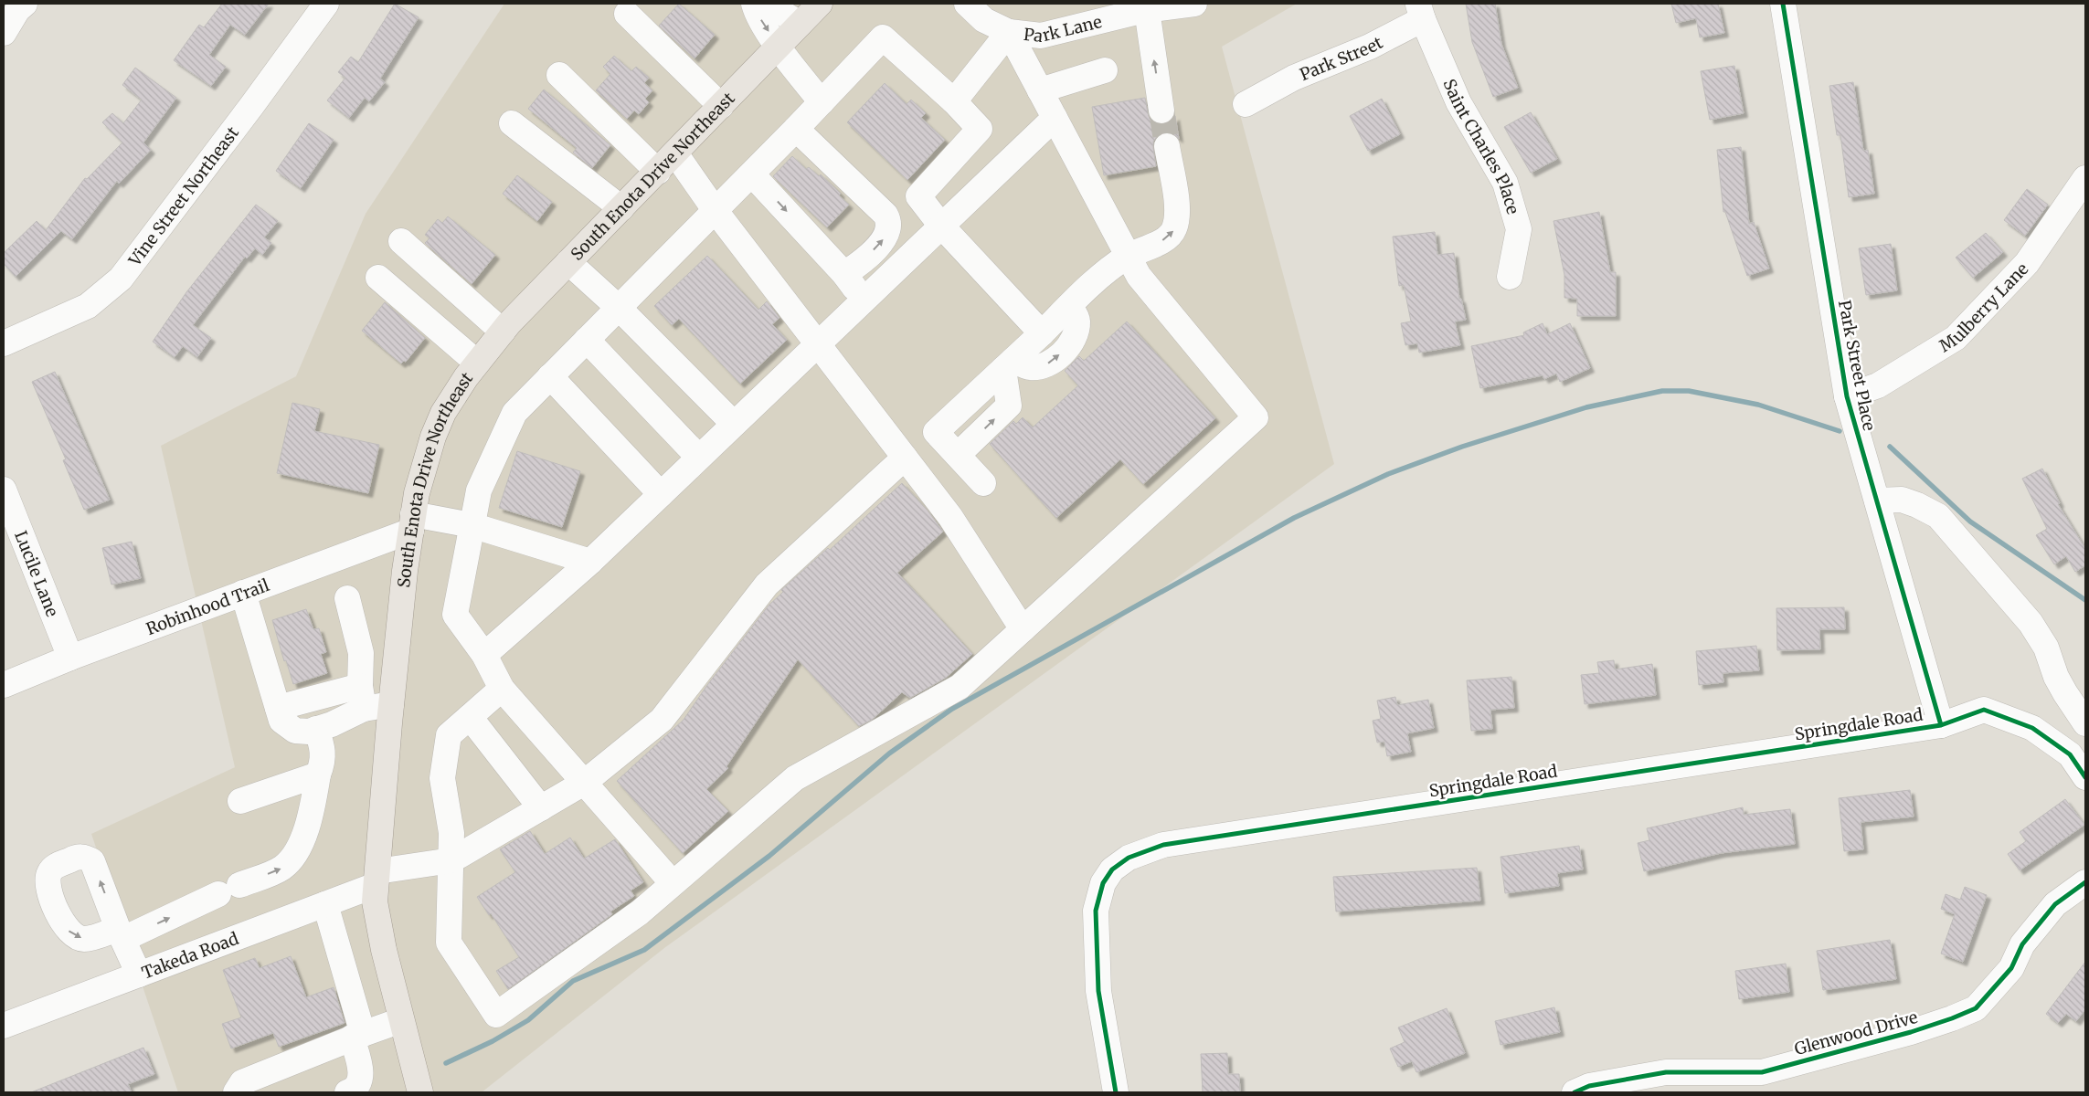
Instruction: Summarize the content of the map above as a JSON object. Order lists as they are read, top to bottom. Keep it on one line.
{"streets":{"main road":["South Enota Drive Northeast"],"street":["Park Lane","Park Street","Saint Charles Place","Vine Street Northeast","Mulberry Lane","Park Street Place","Lucile Lane","Robinhood Trail","Springdale Road","Takeda Road","Glenwood Drive"]},"crossings":[["Park Street","Saint Charles Place"],["South Enota Drive Northeast","Robinhood Trail"],["South Enota Drive Northeast","Takeda Road"],["Mulberry Lane","Park Street Place"],["Park Street Place","Springdale Road"],["Lucile Lane","Robinhood Trail"]]}
